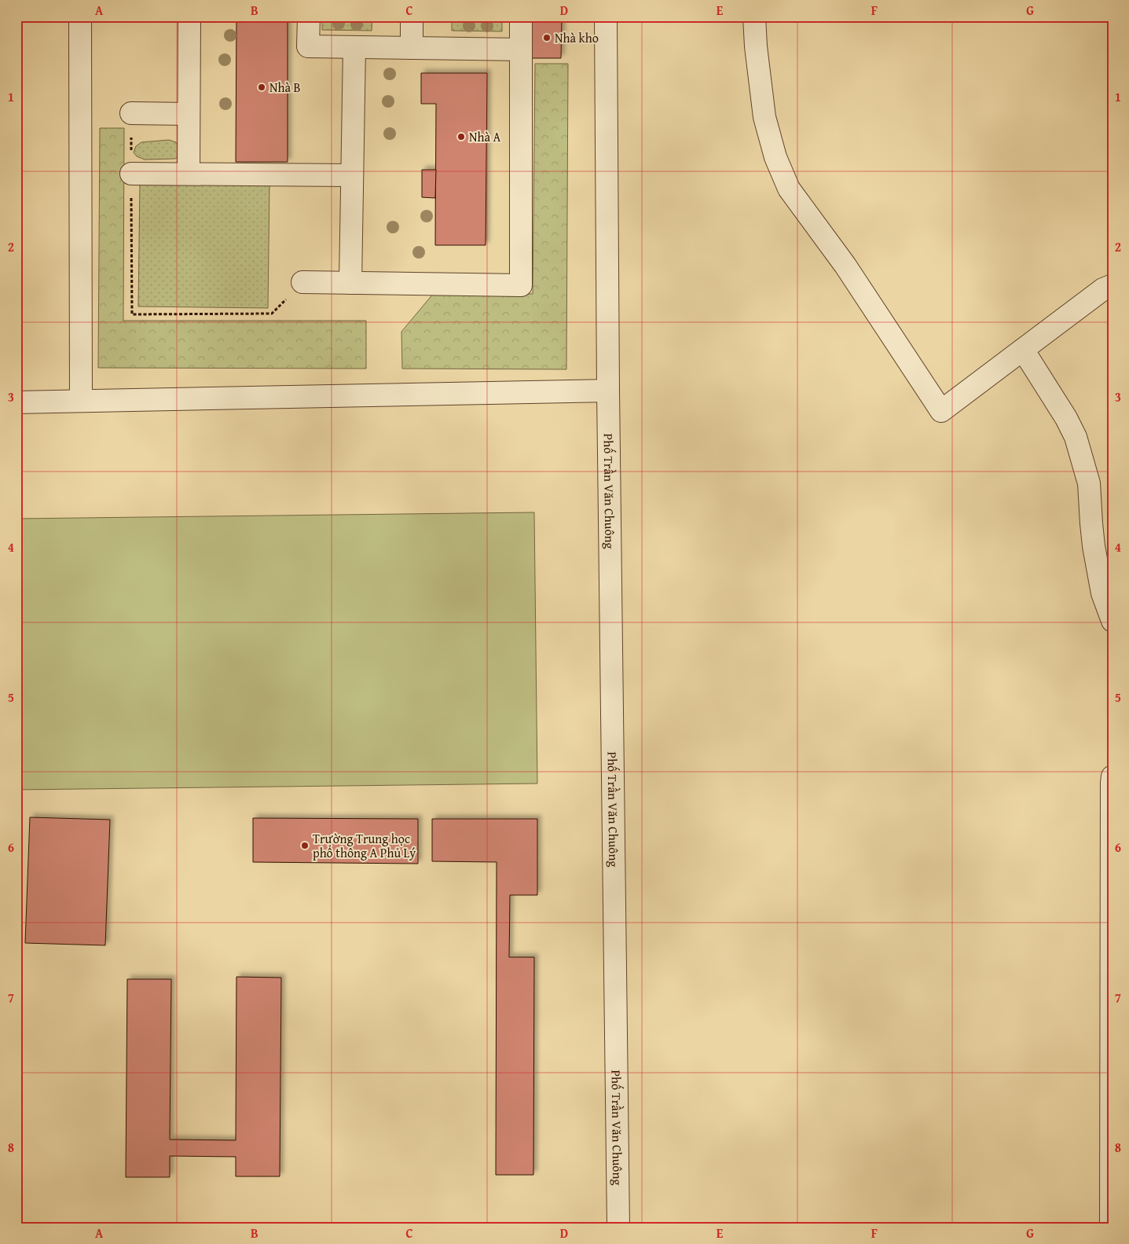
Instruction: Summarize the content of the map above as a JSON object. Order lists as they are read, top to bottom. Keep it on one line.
{"streets":{"street":["Phố Trần Văn Chuông"]},"places":["Nhà kho","Nhà B","Nhà A","Trường Trung học phổ thông A Phủ Lý"],"grid":{"columns":["A","B","C","D","E","F","G"],"rows":["1","2","3","4","5","6","7","8"]}}
